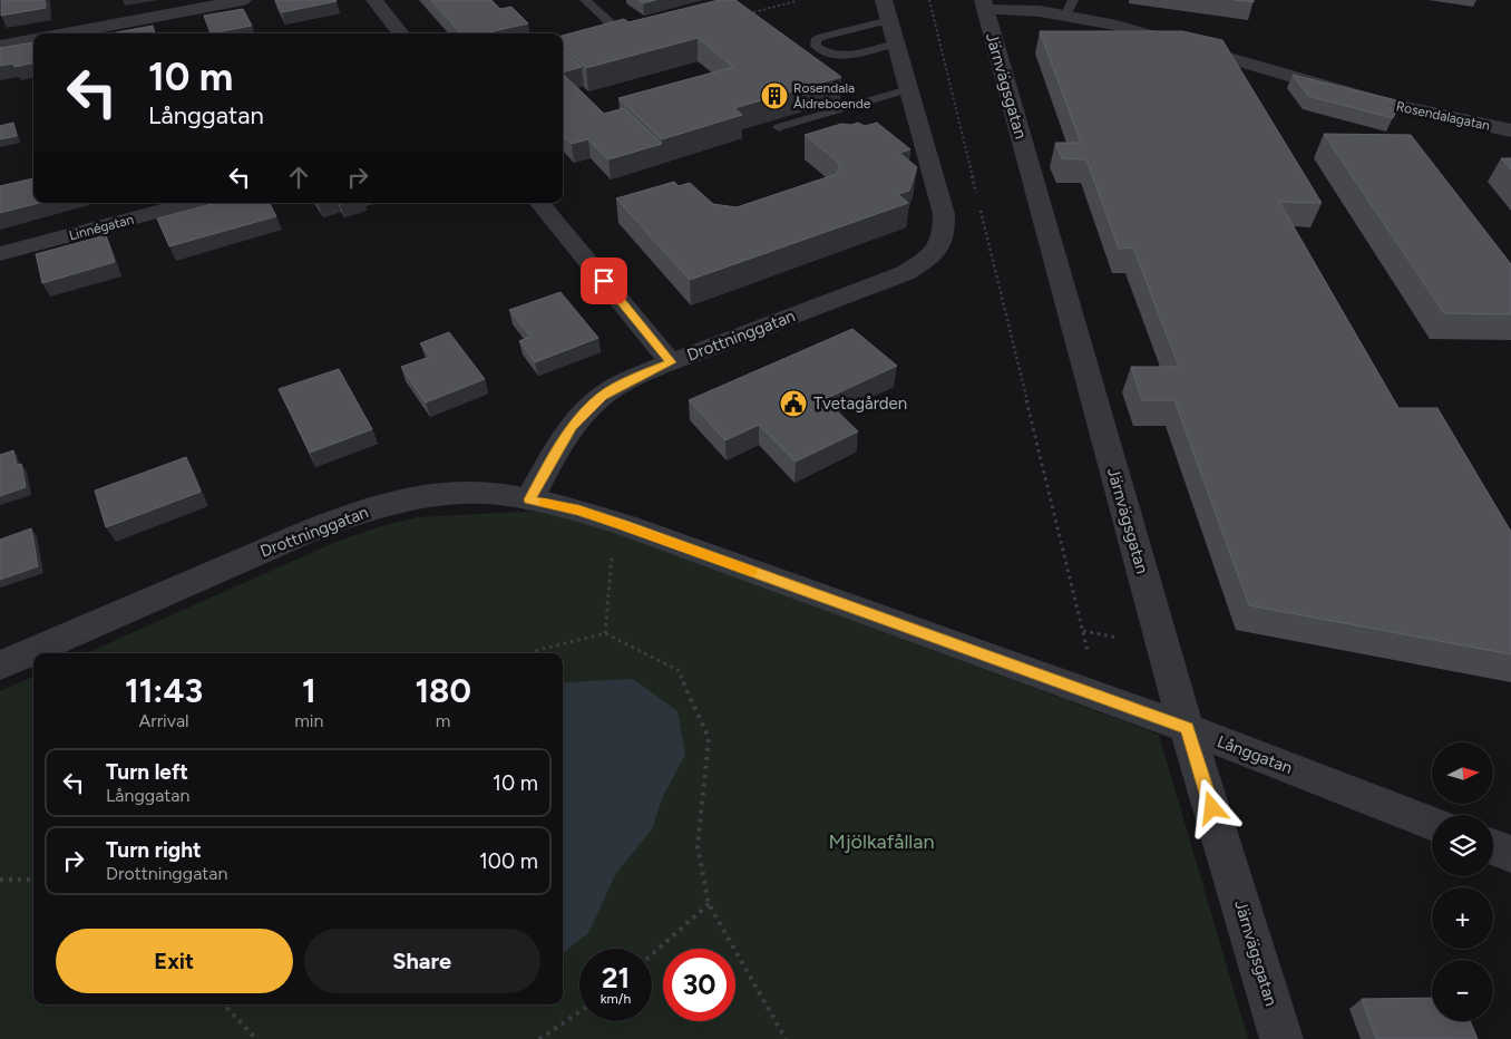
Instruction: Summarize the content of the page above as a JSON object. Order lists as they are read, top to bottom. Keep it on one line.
{"streets":{"street":["Järnvägsgatan","Rosendalagatan","Linnégatan","Drottninggatan","Långgatan"]},"crossings":[["Järnvägsgatan","Rosendalagatan"],["Järnvägsgatan","Långgatan"],["Drottninggatan","Långgatan"]],"parks":["Mjölkafållan"],"places":{"building":["Rosendala Åldreboende"],"public building":["Tvetagården"]},"north":"right","page":{"turn":["10 m","Långgatan"],"eta":["11:43","Arrival","1","min","180","m"],"map_buttons":["+","−"],"list":[{"name":"Turn left","note":"Långgatan","value":"10 m"},{"name":"Turn right","note":"Drottninggatan","value":"100 m"}],"buttons":["Exit","Share"],"speed":"21 km/h","limit":"30"}}
